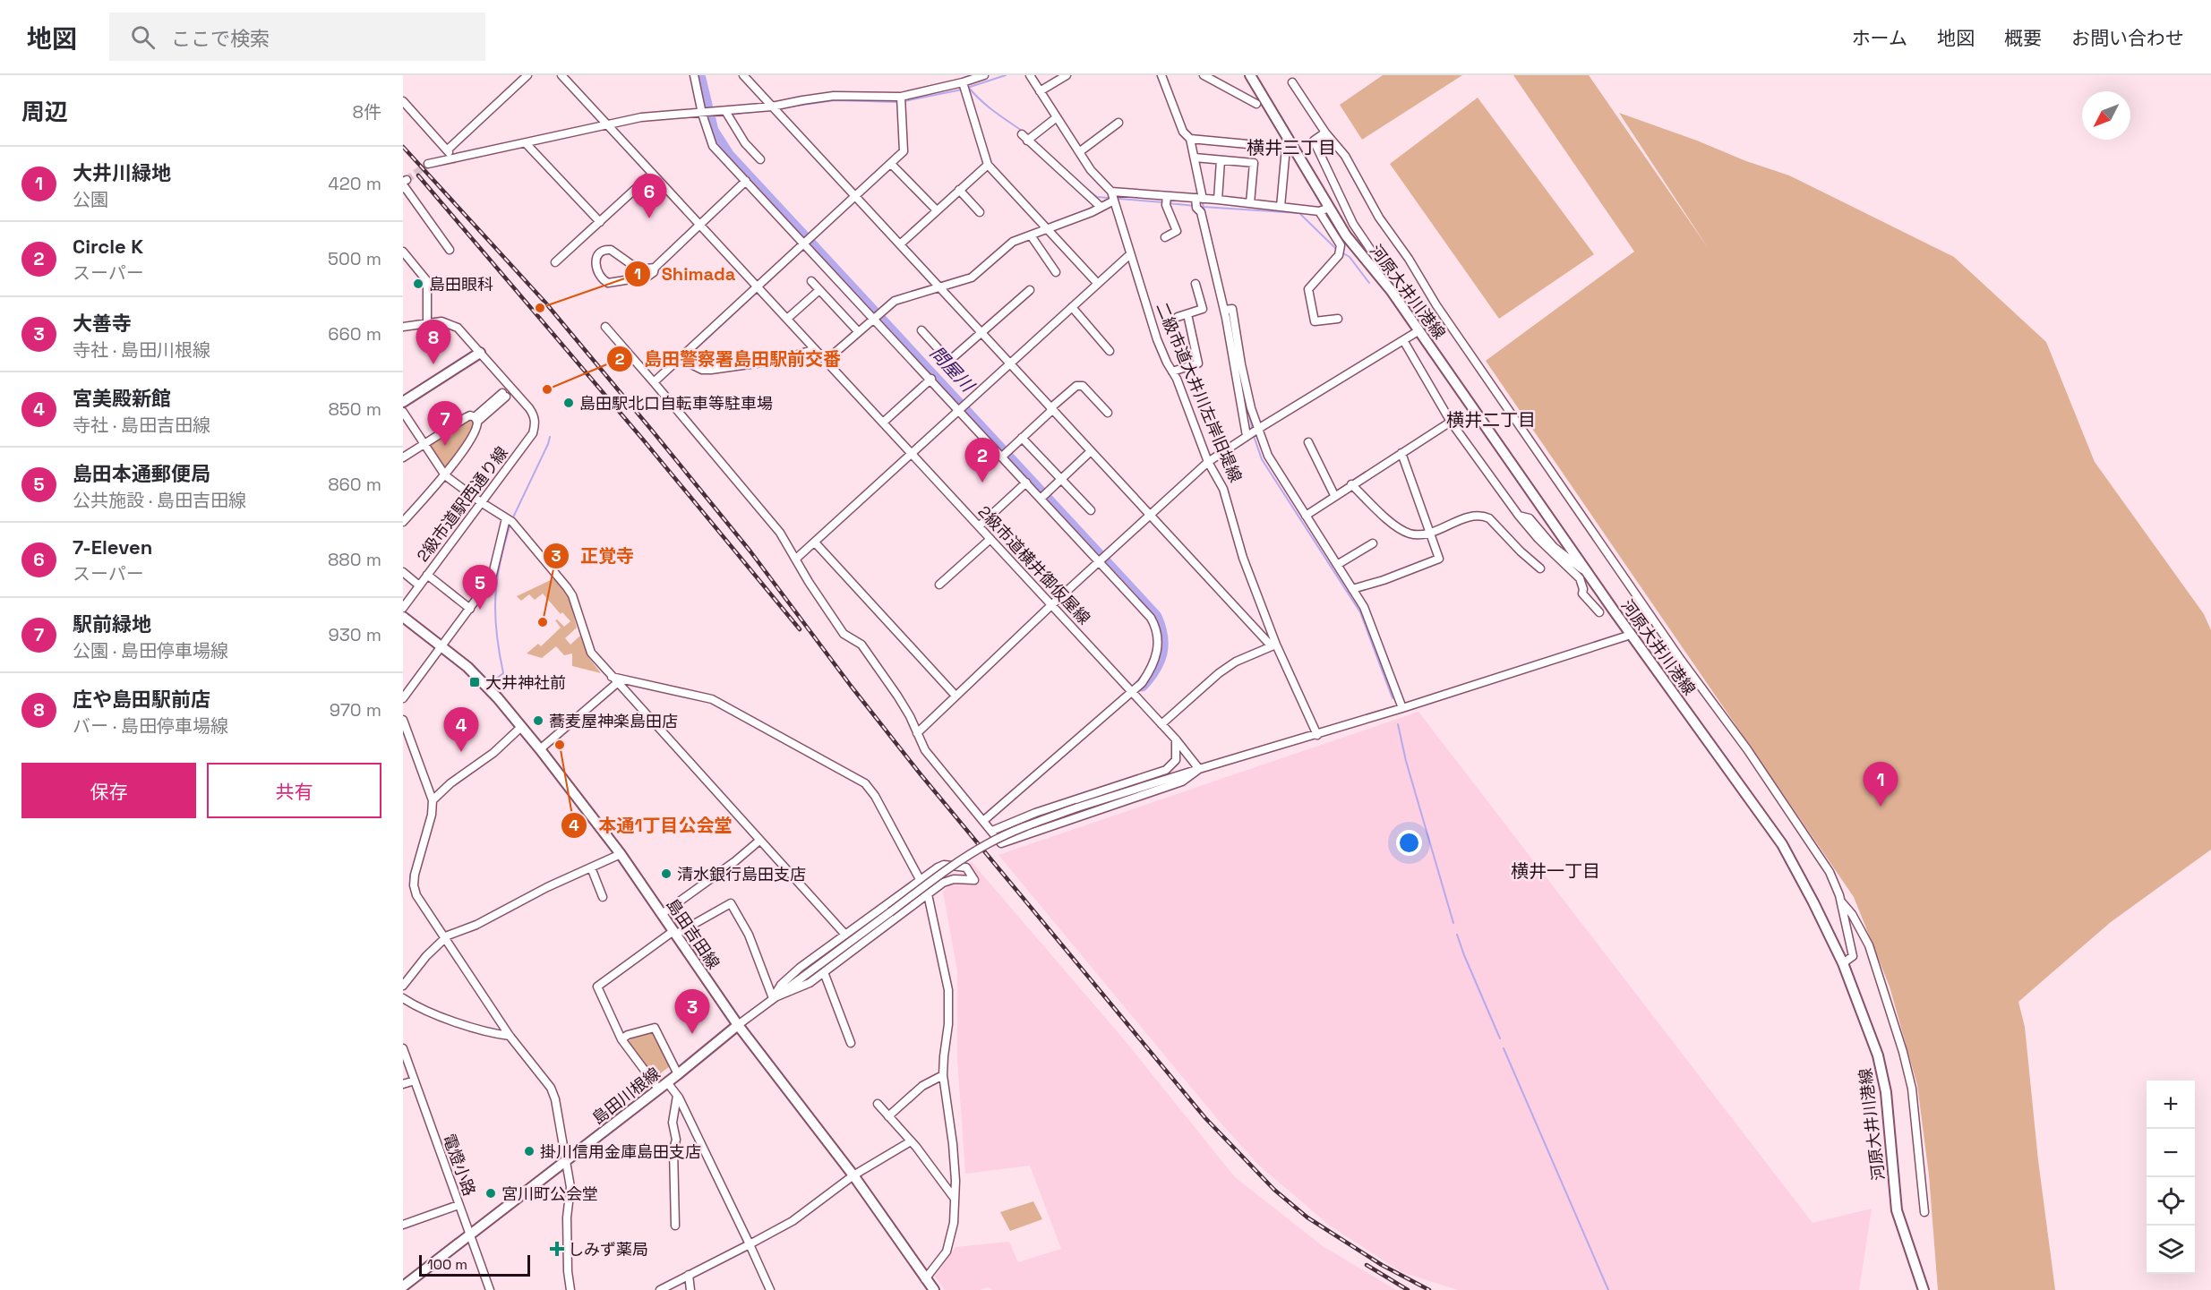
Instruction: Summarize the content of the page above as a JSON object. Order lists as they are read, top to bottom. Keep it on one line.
{"streets":{"main road":["河原大井川港線","島田吉田線","島田川根線"],"street":["二級市道大井川左岸旧堤線","2級市道駅西通り線","2級市道横井御仮屋線","電燈小路"]},"crossings":[["島田吉田線","島田川根線"],["島田川根線","電燈小路"]],"districts":["横井三丁目","横井二丁目","横井一丁目"],"water":["問屋川"],"places":{"other":["島田眼科","Shimada","島田警察署島田駅前交番","島田駅北口自転車等駐車場","正覚寺","蕎麦屋神楽島田店","本通1丁目公会堂","清水銀行島田支店","掛川信用金庫島田支店","宮川町公会堂"],"transit":["大井神社前"],"health":["しみず薬局"]},"scale_bar":"100 m","north":"bottom left","page":{"header":"地図","search":"ここで検索","nav":["ホーム","地図","概要","お問い合わせ"],"heading":["周辺","8件"],"list":[{"mark":"1","name":"大井川緑地","note":"公園","value":"420 m"},{"mark":"2","name":"Circle K","note":"スーパー","value":"500 m"},{"mark":"3","name":"大善寺","note":"寺社 · 島田川根線","value":"660 m"},{"mark":"4","name":"宮美殿新館","note":"寺社 · 島田吉田線","value":"850 m"},{"mark":"5","name":"島田本通郵便局","note":"公共施設 · 島田吉田線","value":"860 m"},{"mark":"6","name":"7-Eleven","note":"スーパー","value":"880 m"},{"mark":"7","name":"駅前緑地","note":"公園 · 島田停車場線","value":"930 m"},{"mark":"8","name":"庄や島田駅前店","note":"バー · 島田停車場線","value":"970 m"}],"pins":["6","8","7","2","5","4","1","3"],"buttons":["保存","共有"],"map_buttons":["+","−"],"scale":"100 m"}}
